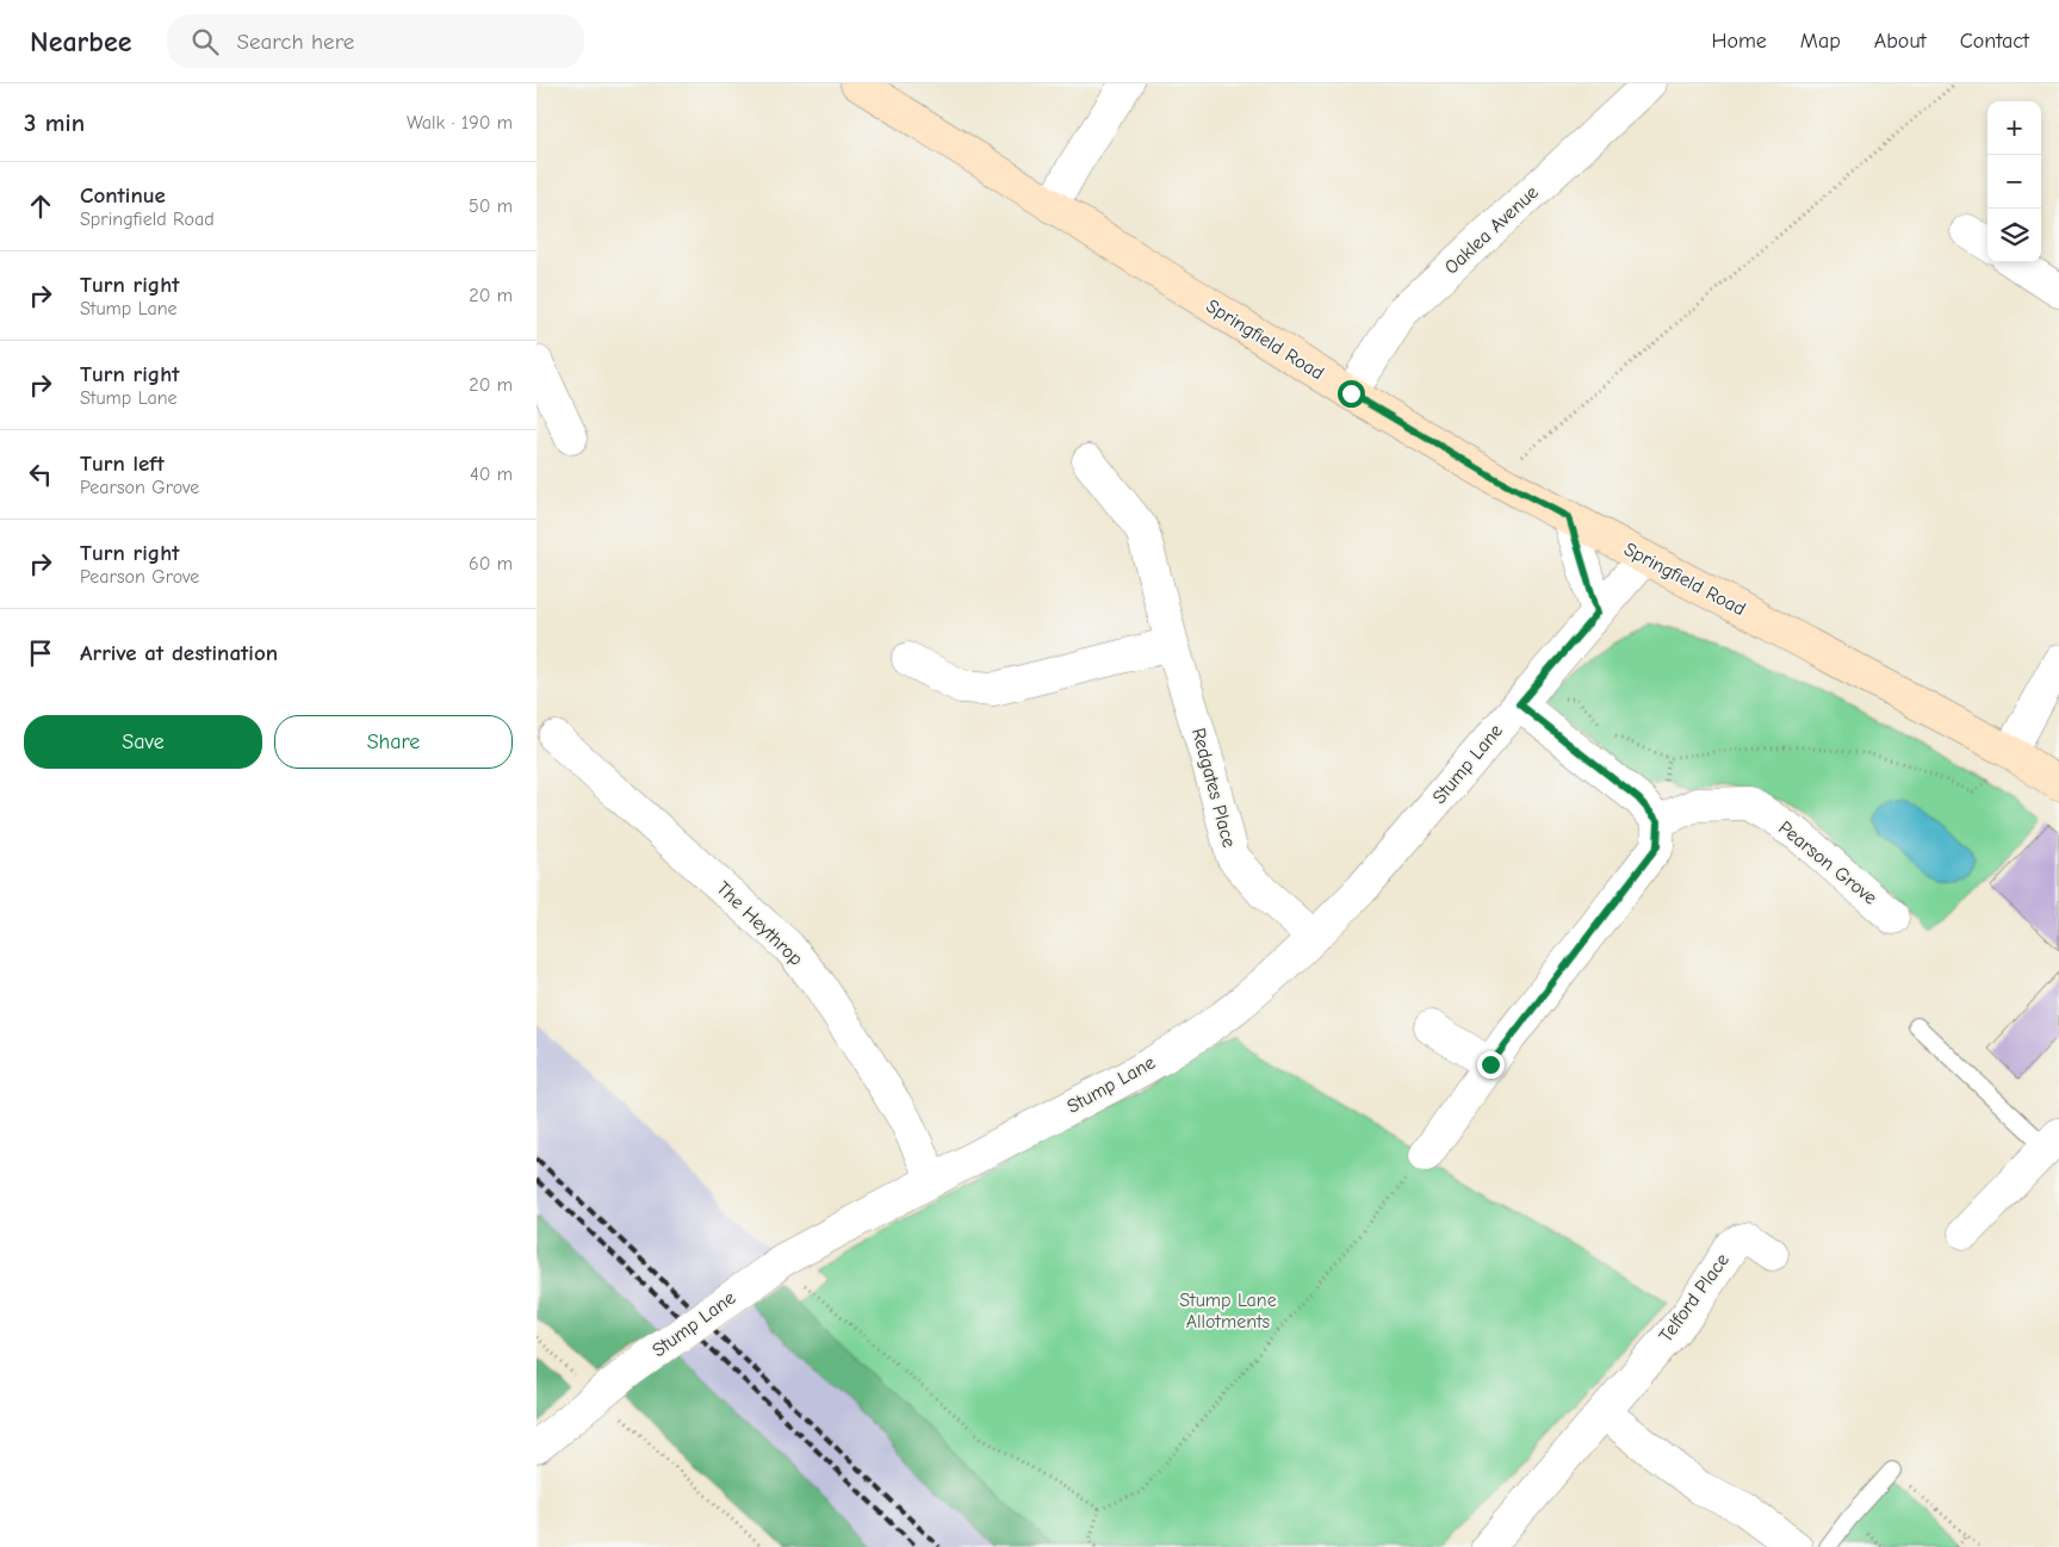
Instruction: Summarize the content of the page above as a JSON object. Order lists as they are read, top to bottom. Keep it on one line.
{"streets":{"main road":["Springfield Road"],"street":["Oaklea Avenue","Stump Lane","Redgates Place","Pearson Grove","The Heythrop","Telford Place"]},"crossings":[["Oaklea Avenue","Springfield Road"],["Springfield Road","Stump Lane"],["Stump Lane","Redgates Place"],["Stump Lane","The Heythrop"]],"parks":["Stump Lane Allotments"],"page":{"header":"Nearbee","search":"Search here","nav":["Home","Map","About","Contact"],"heading":["3 min","Walk · 190 m"],"map_buttons":["+","−"],"list":[["Continue","Springfield Road","50 m"],["Turn right","Stump Lane","20 m"],["Turn right","Stump Lane","20 m"],["Turn left","Pearson Grove","40 m"],["Turn right","Pearson Grove","60 m"],"Arrive at destination"],"buttons":["Save","Share"]}}
